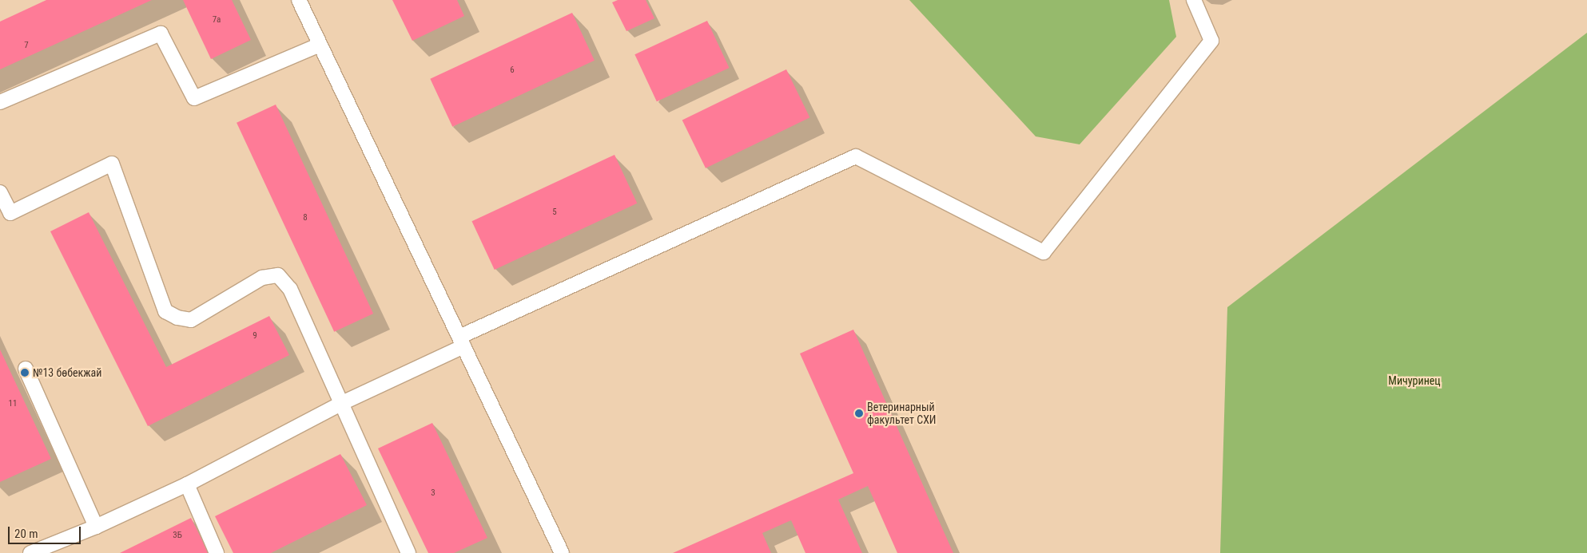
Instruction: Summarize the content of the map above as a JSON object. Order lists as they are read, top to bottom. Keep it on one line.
{"parks":["Мичуринец"],"places":["№13 бөбекжай","Ветеринарный факультет СХИ"],"house_numbers":["7а","7","6","5","8","9","11","3","3Б"],"scale_bar":"20 m"}
